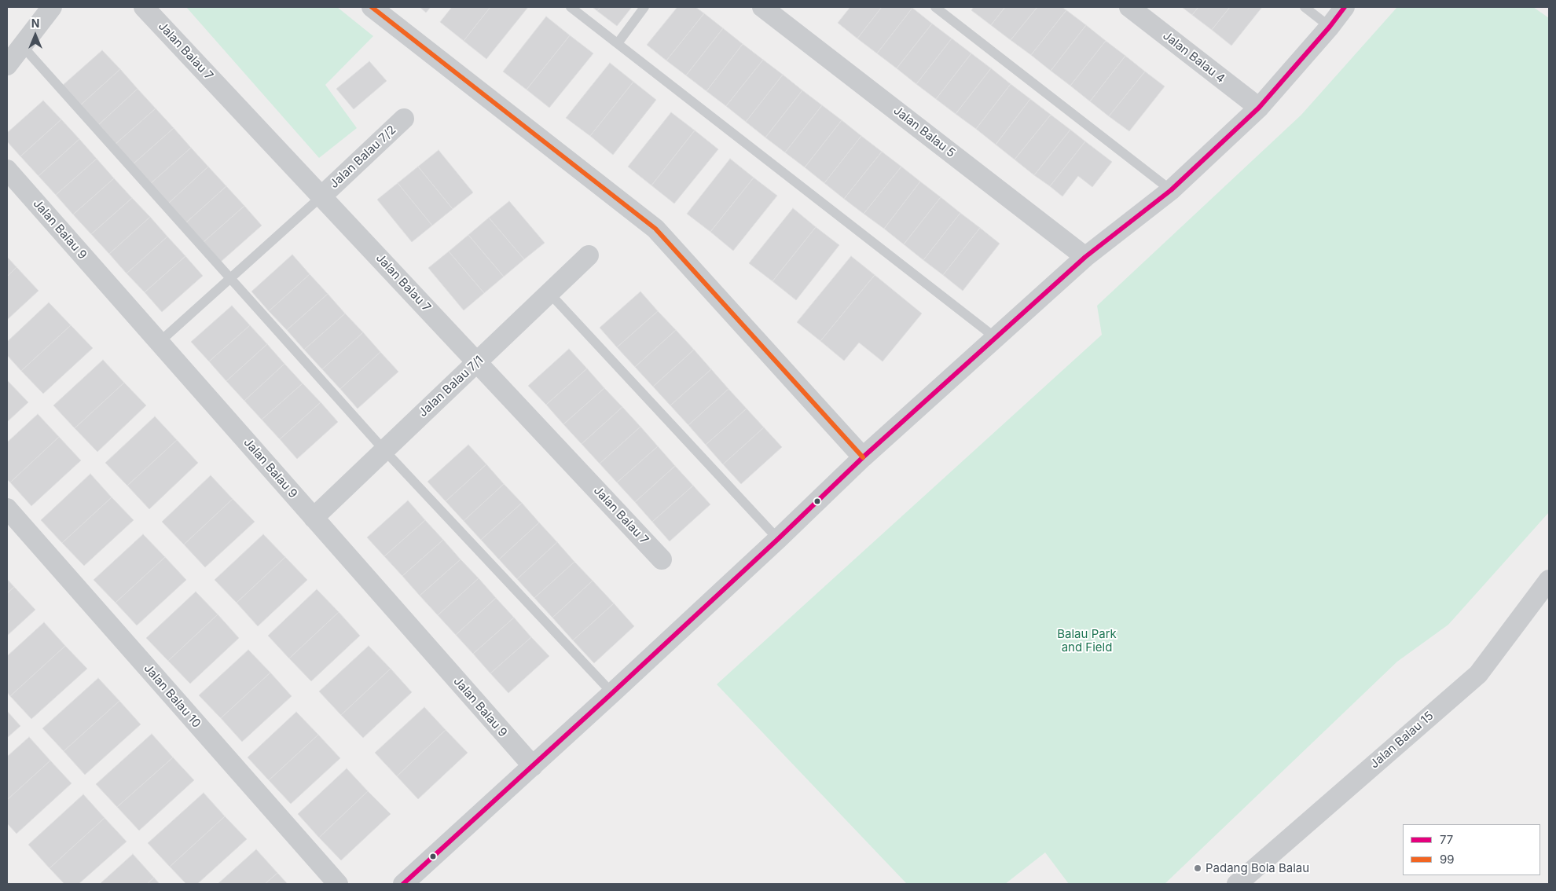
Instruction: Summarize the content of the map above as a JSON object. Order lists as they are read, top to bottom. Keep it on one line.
{"streets":{"street":["Jalan Balau 7","Jalan Balau 4","Jalan Balau 5","Jalan Balau 7/2","Jalan Balau 9","Jalan Balau 7/1","Jalan Balau 10","Jalan Balau 15"]},"crossings":[["Jalan Balau 7","Jalan Balau 7/2"],["Jalan Balau 7","Jalan Balau 7/1"],["Jalan Balau 9","Jalan Balau 7/1"]],"parks":["Balau Park and Field"],"places":["Padang Bola Balau"],"lines":["transit line 77","transit line 99"],"legend":["77","99"],"north":"top"}
